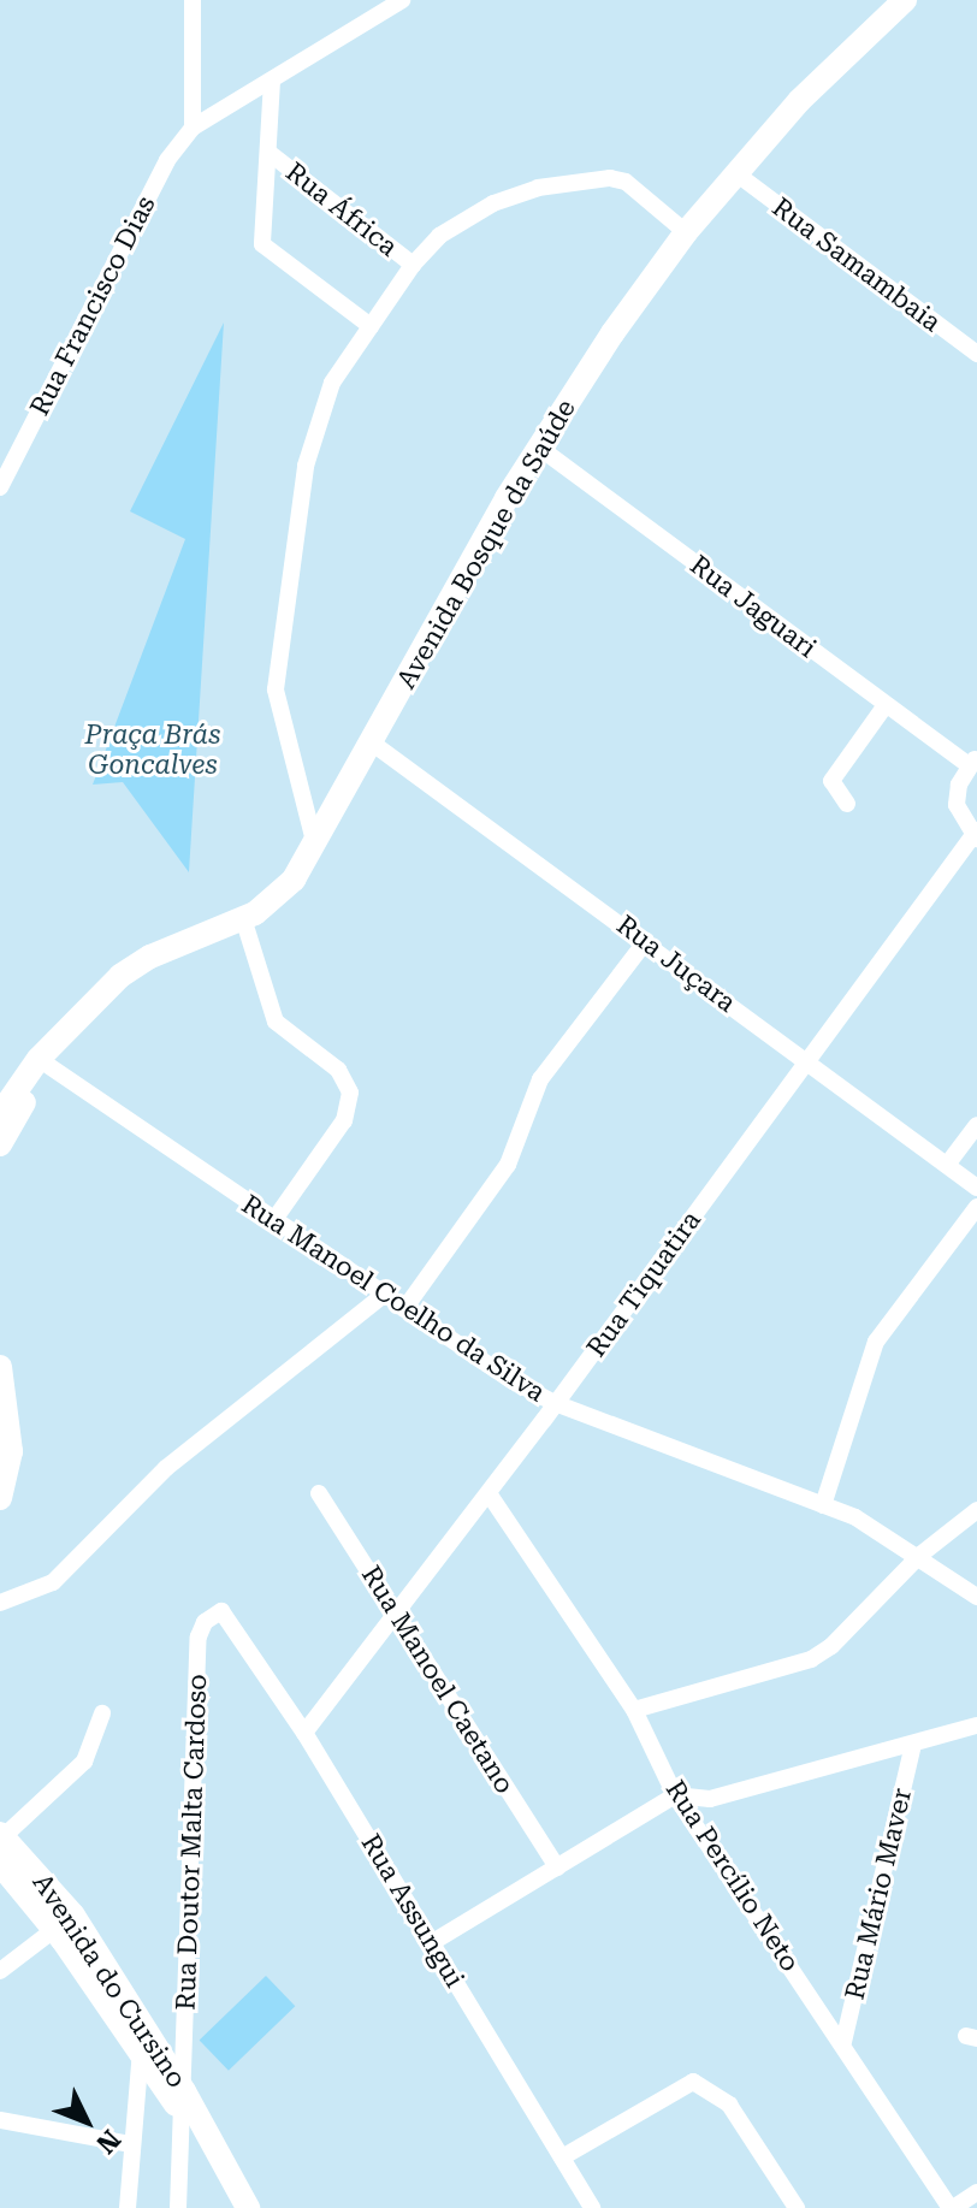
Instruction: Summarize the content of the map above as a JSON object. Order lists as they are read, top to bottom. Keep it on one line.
{"streets":{"street":["Rua África","Rua Samambaia","Rua Francisco Dias","Avenida Bosque da Saúde","Rua Jaguari","Rua Juçara","Rua Tiquatira","Rua Manoel Coelho da Silva","Rua Manoel Caetano","Rua Doutor Malta Cardoso","Rua Percílio Neto","Rua Mário Maver","Rua Assungui","Avenida do Cursino"]},"crossings":[["Rua Samambaia","Avenida Bosque da Saúde"],["Avenida Bosque da Saúde","Rua Jaguari"],["Avenida Bosque da Saúde","Rua Juçara"],["Avenida Bosque da Saúde","Rua Manoel Coelho da Silva"],["Rua Juçara","Rua Tiquatira"],["Rua Tiquatira","Rua Manoel Coelho da Silva"],["Rua Tiquatira","Rua Manoel Caetano"],["Rua Tiquatira","Rua Percílio Neto"],["Rua Tiquatira","Rua Assungui"],["Rua Doutor Malta Cardoso","Rua Assungui"],["Rua Doutor Malta Cardoso","Avenida do Cursino"],["Rua Percílio Neto","Rua Mário Maver"]],"parks":["Praça Brás Goncalves"],"north":"bottom right"}
